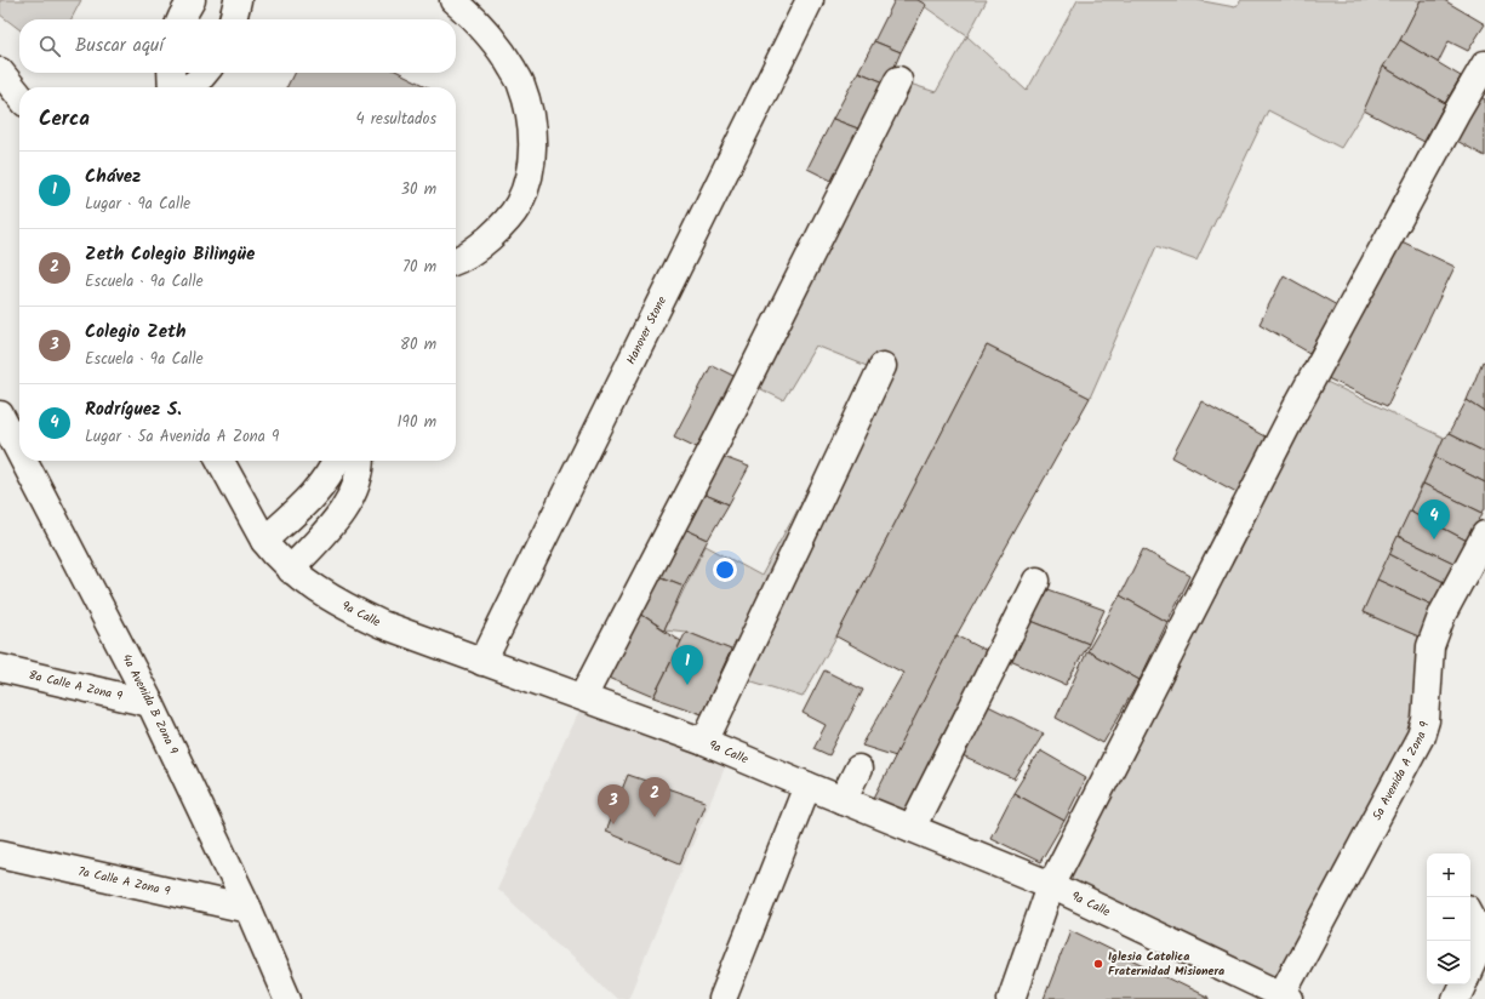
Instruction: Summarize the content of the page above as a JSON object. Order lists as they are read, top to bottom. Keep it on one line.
{"streets":{"street":["Hanover Stone","9a Calle","8a Calle A Zona 9","4a Avenida B Zona 9","5a Avenida A Zona 9","7a Calle A Zona 9"]},"crossings":[["Hanover Stone","9a Calle"],["9a Calle","5a Avenida A Zona 9"],["8a Calle A Zona 9","4a Avenida B Zona 9"],["4a Avenida B Zona 9","7a Calle A Zona 9"]],"places":["Iglesia Catolica Fraternidad Misionera"],"page":{"search":"Buscar aquí","heading":["Cerca","4 resultados"],"list":[{"mark":"1","name":"Chávez","note":"Lugar · 9a Calle","value":"30 m"},{"mark":"2","name":"Zeth Colegio Bilingüe","note":"Escuela · 9a Calle","value":"70 m"},{"mark":"3","name":"Colegio Zeth","note":"Escuela · 9a Calle","value":"80 m"},{"mark":"4","name":"Rodríguez S.","note":"Lugar · 5a Avenida A Zona 9","value":"190 m"}],"pins":["4","1","2","3"],"map_buttons":["+","−"]}}
